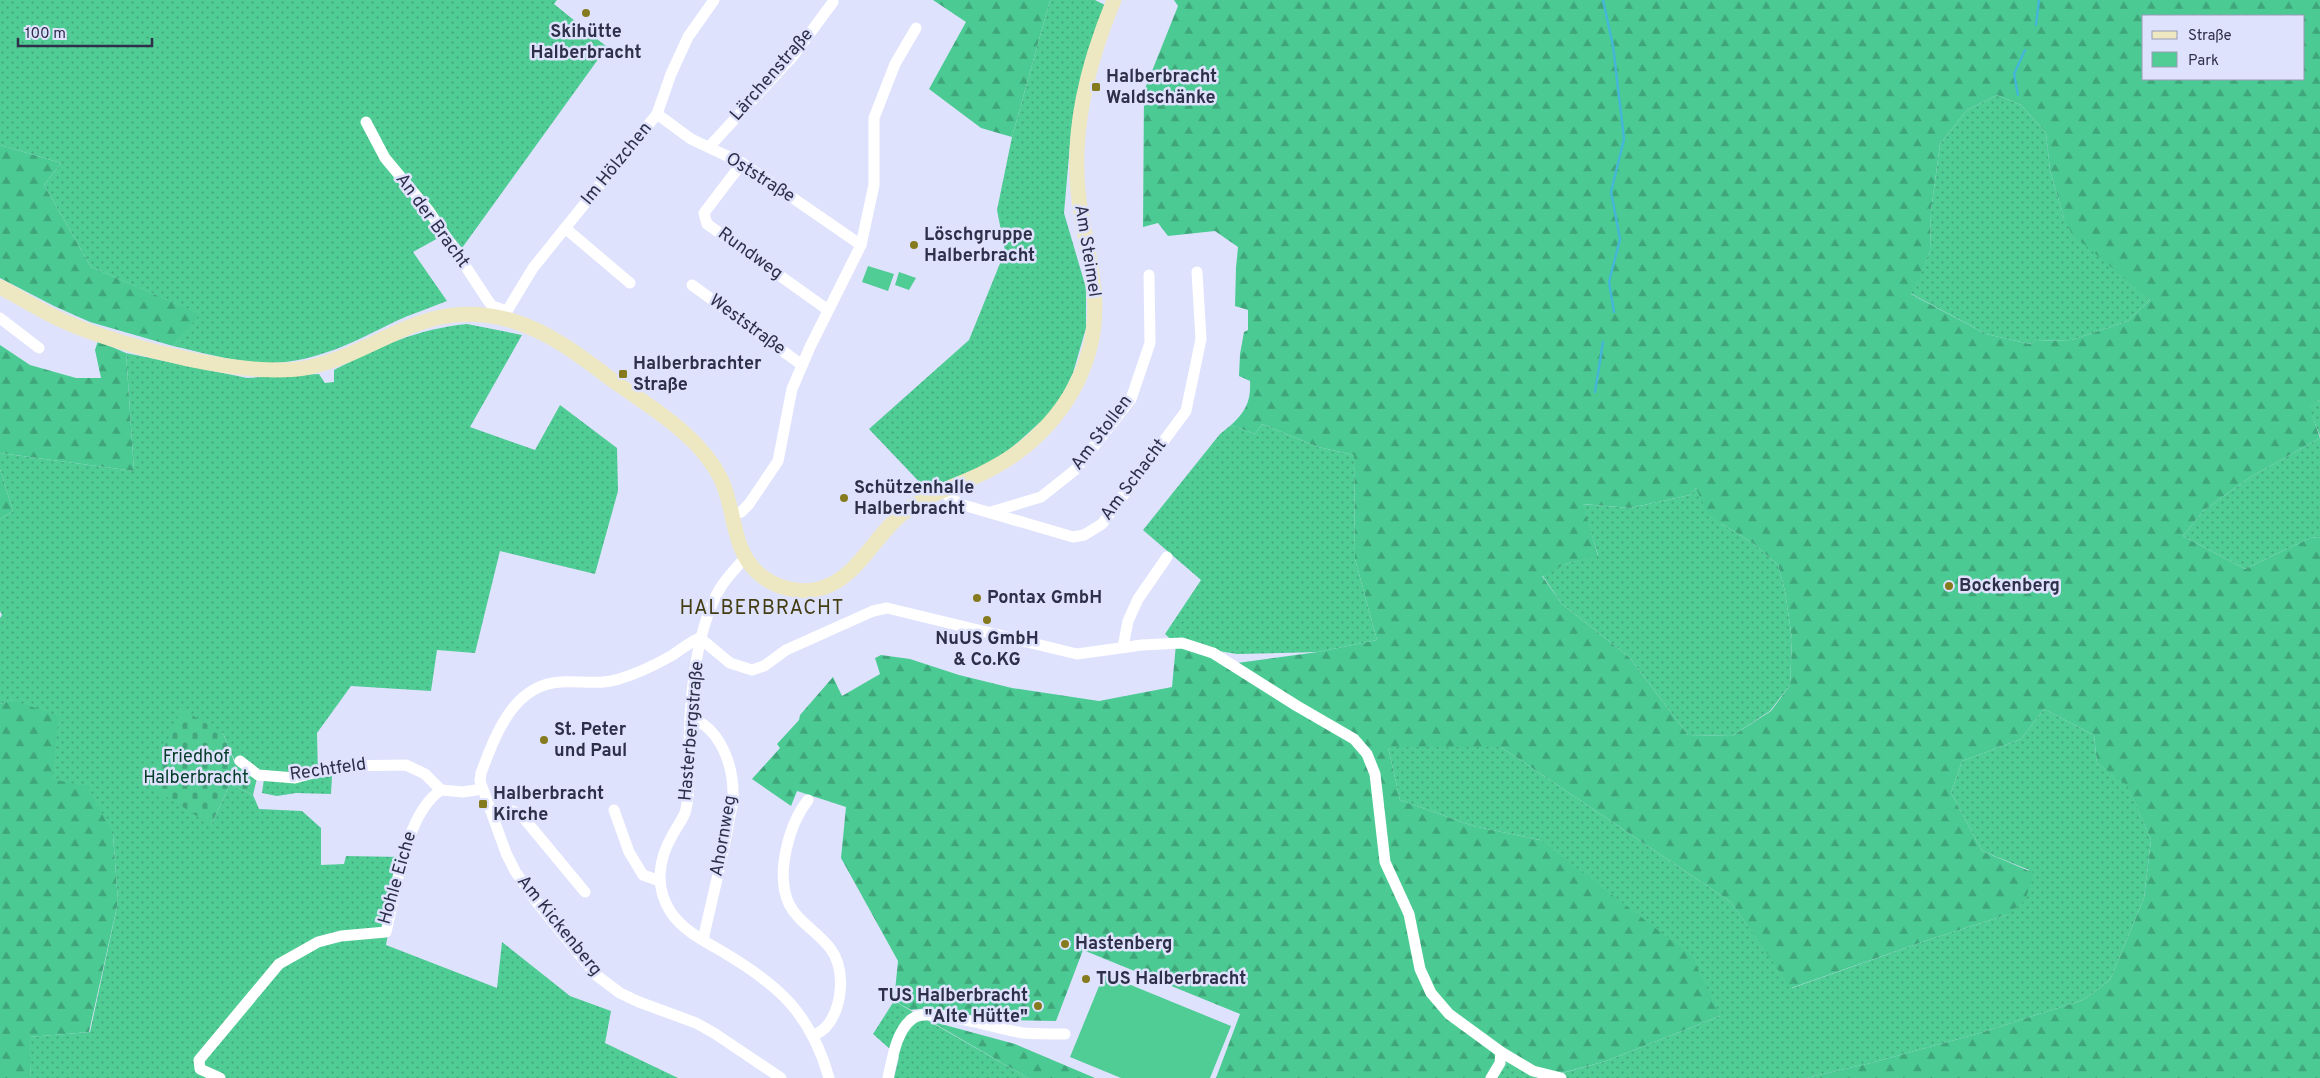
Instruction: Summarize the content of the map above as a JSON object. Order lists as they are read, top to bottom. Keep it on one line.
{"streets":{"main road":["Am Steimel"],"street":["Lärchenstraße","Im Hölzchen","Oststraße","An der Bracht","Rundweg","Weststraße","Am Stollen","Am Schacht","Hasterbergstraße","Rechtfeld","Ahornweg","Hohle Eiche","Am Kickenberg"]},"crossings":[["Lärchenstraße","Oststraße"],["Im Hölzchen","Oststraße"],["Im Hölzchen","An der Bracht"],["Oststraße","Rundweg"],["Am Steimel","Am Schacht"],["Am Steimel","Hasterbergstraße"],["Am Stollen","Am Schacht"],["Hasterbergstraße","Ahornweg"],["Rechtfeld","Hohle Eiche"]],"districts":["HALBERBRACHT"],"parks":["Friedhof Halberbracht"],"places":{"other":["Skihütte Halberbracht","Löschgruppe Halberbracht","Schützenhalle Halberbracht","Bockenberg","Pontax GmbH","NuUS GmbH & Co.KG","St. Peter und Paul","Hastenberg","TUS Halberbracht","TUS Halberbracht \"Alte Hütte\""],"transit":["Halberbracht Waldschänke","Halberbrachter Straße","Halberbracht Kirche"]},"legend":["Straße","Park"],"scale_bar":"100 m"}
